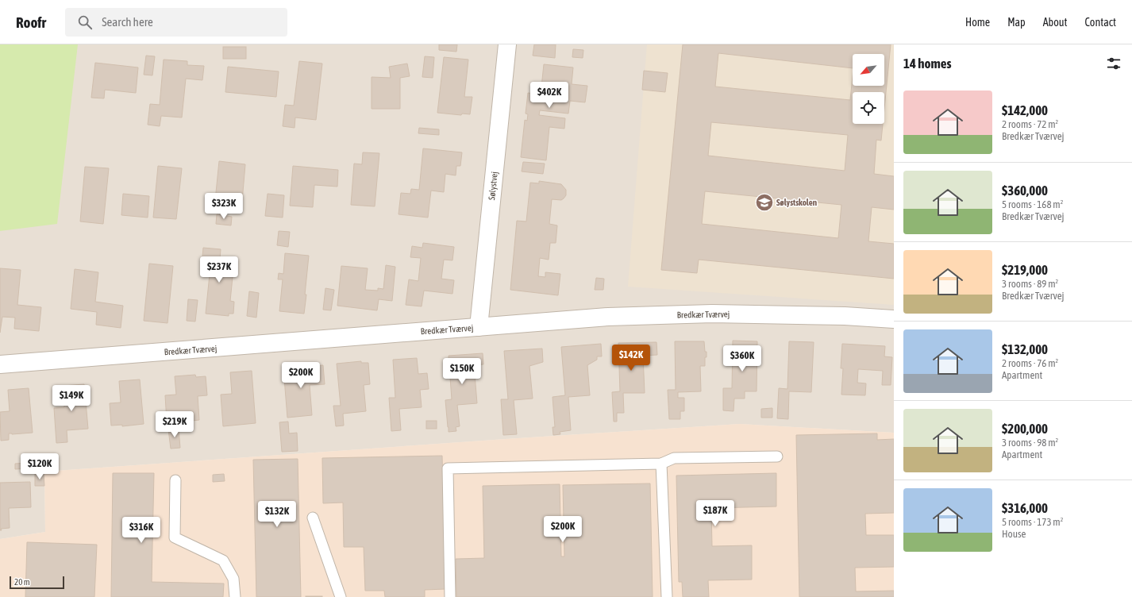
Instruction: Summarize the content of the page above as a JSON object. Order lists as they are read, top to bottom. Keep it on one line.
{"streets":{"street":["Sølystvej","Bredkær Tværvej"]},"crossings":[["Sølystvej","Bredkær Tværvej"]],"places":{"school or university":["Sølystskolen"]},"scale_bar":"20 m","north":"bottom left","page":{"header":"Roofr","search":"Search here","nav":["Home","Map","About","Contact"],"heading":"14 homes","price":["$402K","$323K","$237K","$142K","$360K","$150K","$200K","$149K","$219K","$120K","$187K","$132K","$200K","$316K"],"list":[{"name":"$142,000","note":"2 rooms · 72 m² · Bredkær Tværvej"},{"name":"$360,000","note":"5 rooms · 168 m² · Bredkær Tværvej"},{"name":"$219,000","note":"3 rooms · 89 m² · Bredkær Tværvej"},{"name":"$132,000","note":"2 rooms · 76 m² · Apartment"},{"name":"$200,000","note":"3 rooms · 98 m² · Apartment"},{"name":"$316,000","note":"5 rooms · 173 m² · House"}],"scale":"20 m"}}
